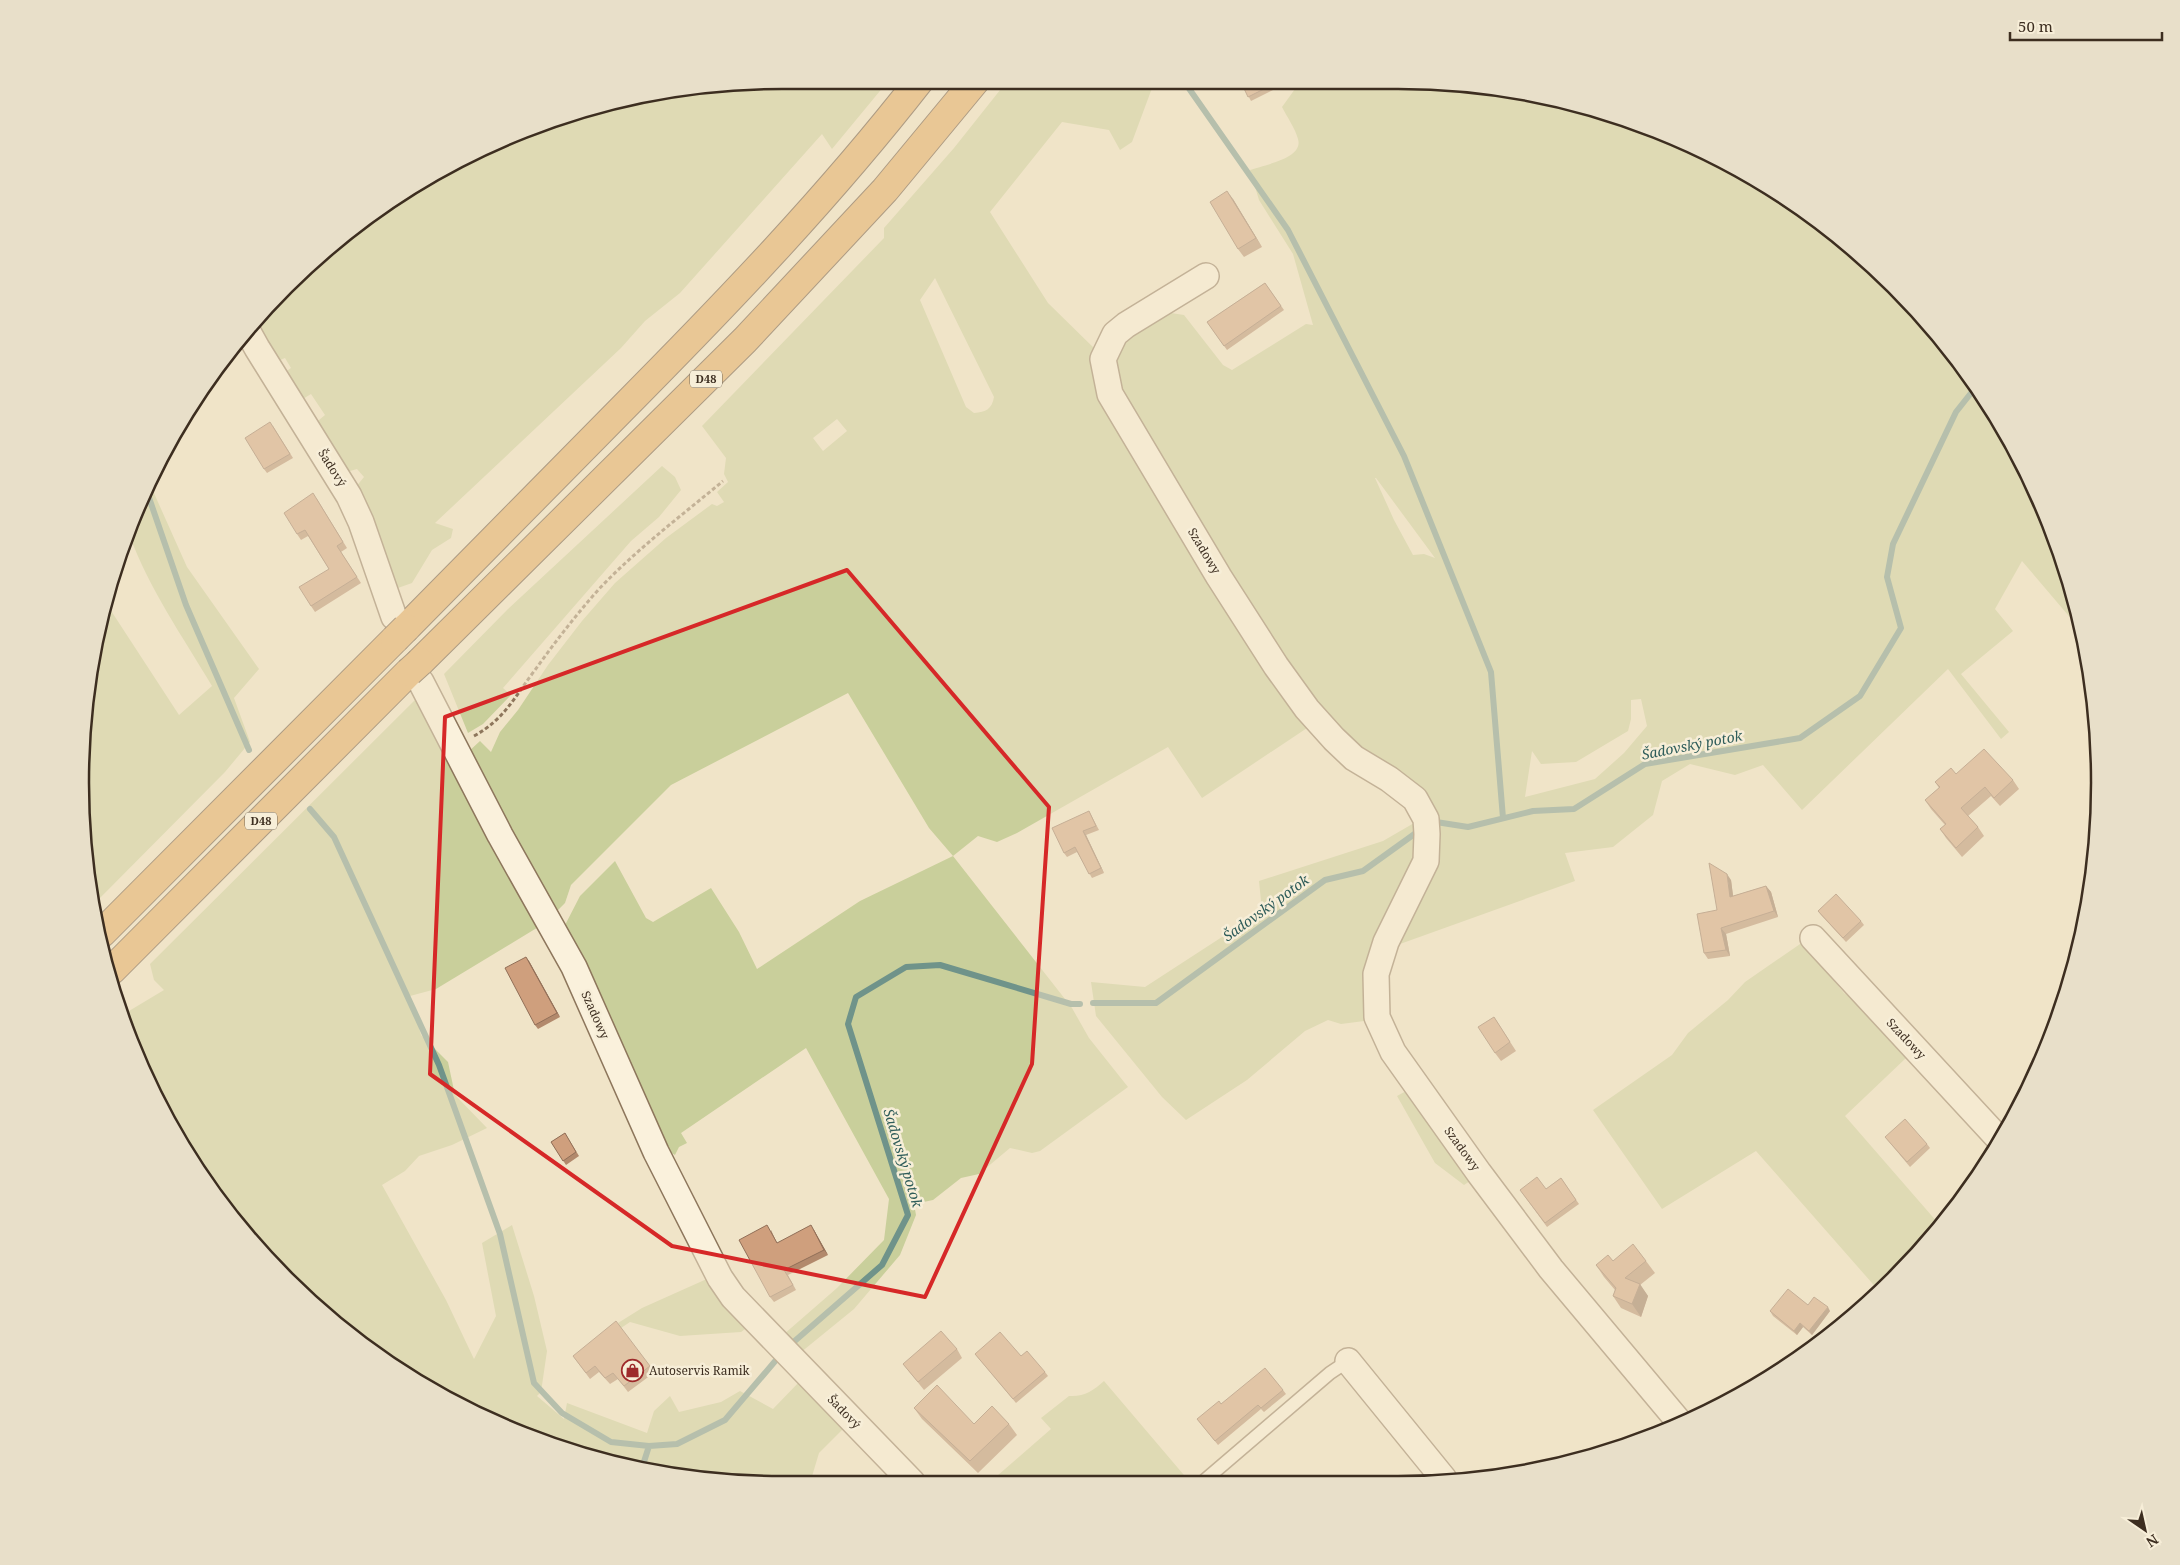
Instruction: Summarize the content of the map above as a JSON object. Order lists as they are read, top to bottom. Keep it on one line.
{"streets":{"highway":["D48"],"street":["Šadový","Szadowy"]},"crossings":[["D48","Šadový"],["D48","Szadowy"],["Šadový","Szadowy"]],"water":["Šadovský potok"],"places":{"shop":["Autoservis Ramik"]},"scale_bar":"50 m","north":"bottom right"}
